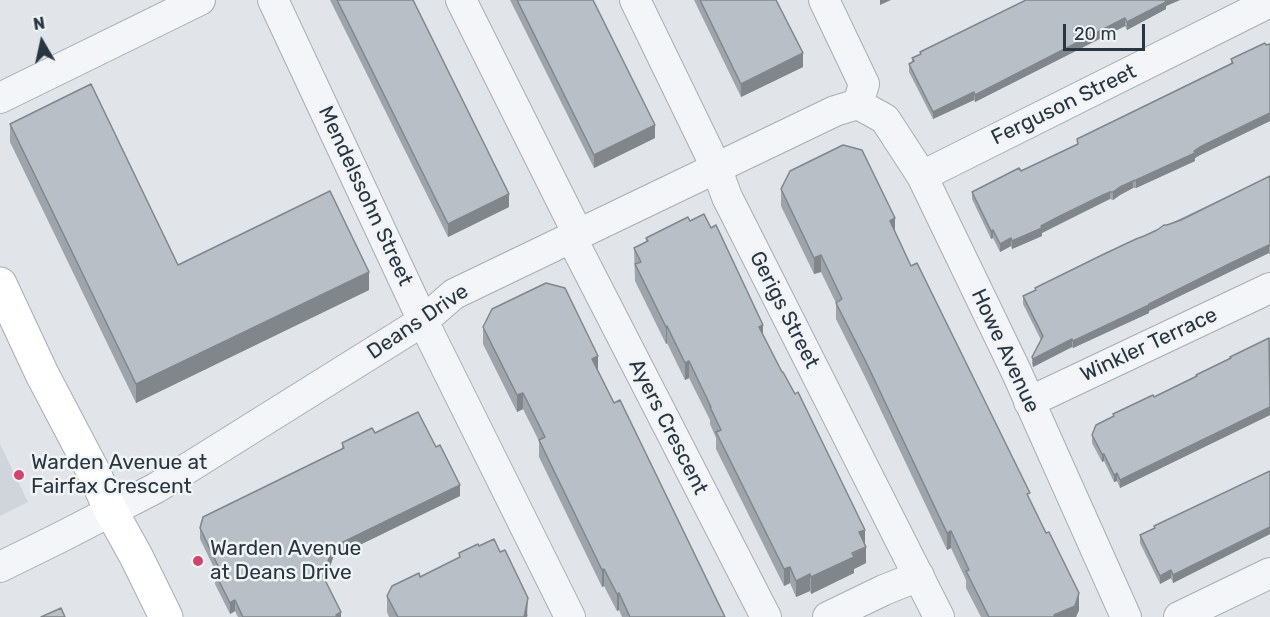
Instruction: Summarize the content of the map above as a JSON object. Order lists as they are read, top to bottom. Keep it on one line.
{"streets":{"street":["Ferguson Street","Mendelssohn Street","Gerigs Street","Deans Drive","Winkler Terrace","Howe Avenue","Ayers Crescent"]},"crossings":[["Ferguson Street","Howe Avenue"],["Mendelssohn Street","Deans Drive"],["Gerigs Street","Deans Drive"],["Deans Drive","Howe Avenue"],["Deans Drive","Ayers Crescent"],["Winkler Terrace","Howe Avenue"]],"places":["Warden Avenue at Fairfax Crescent","Warden Avenue at Deans Drive"],"scale_bar":"20 m","north":"top"}
